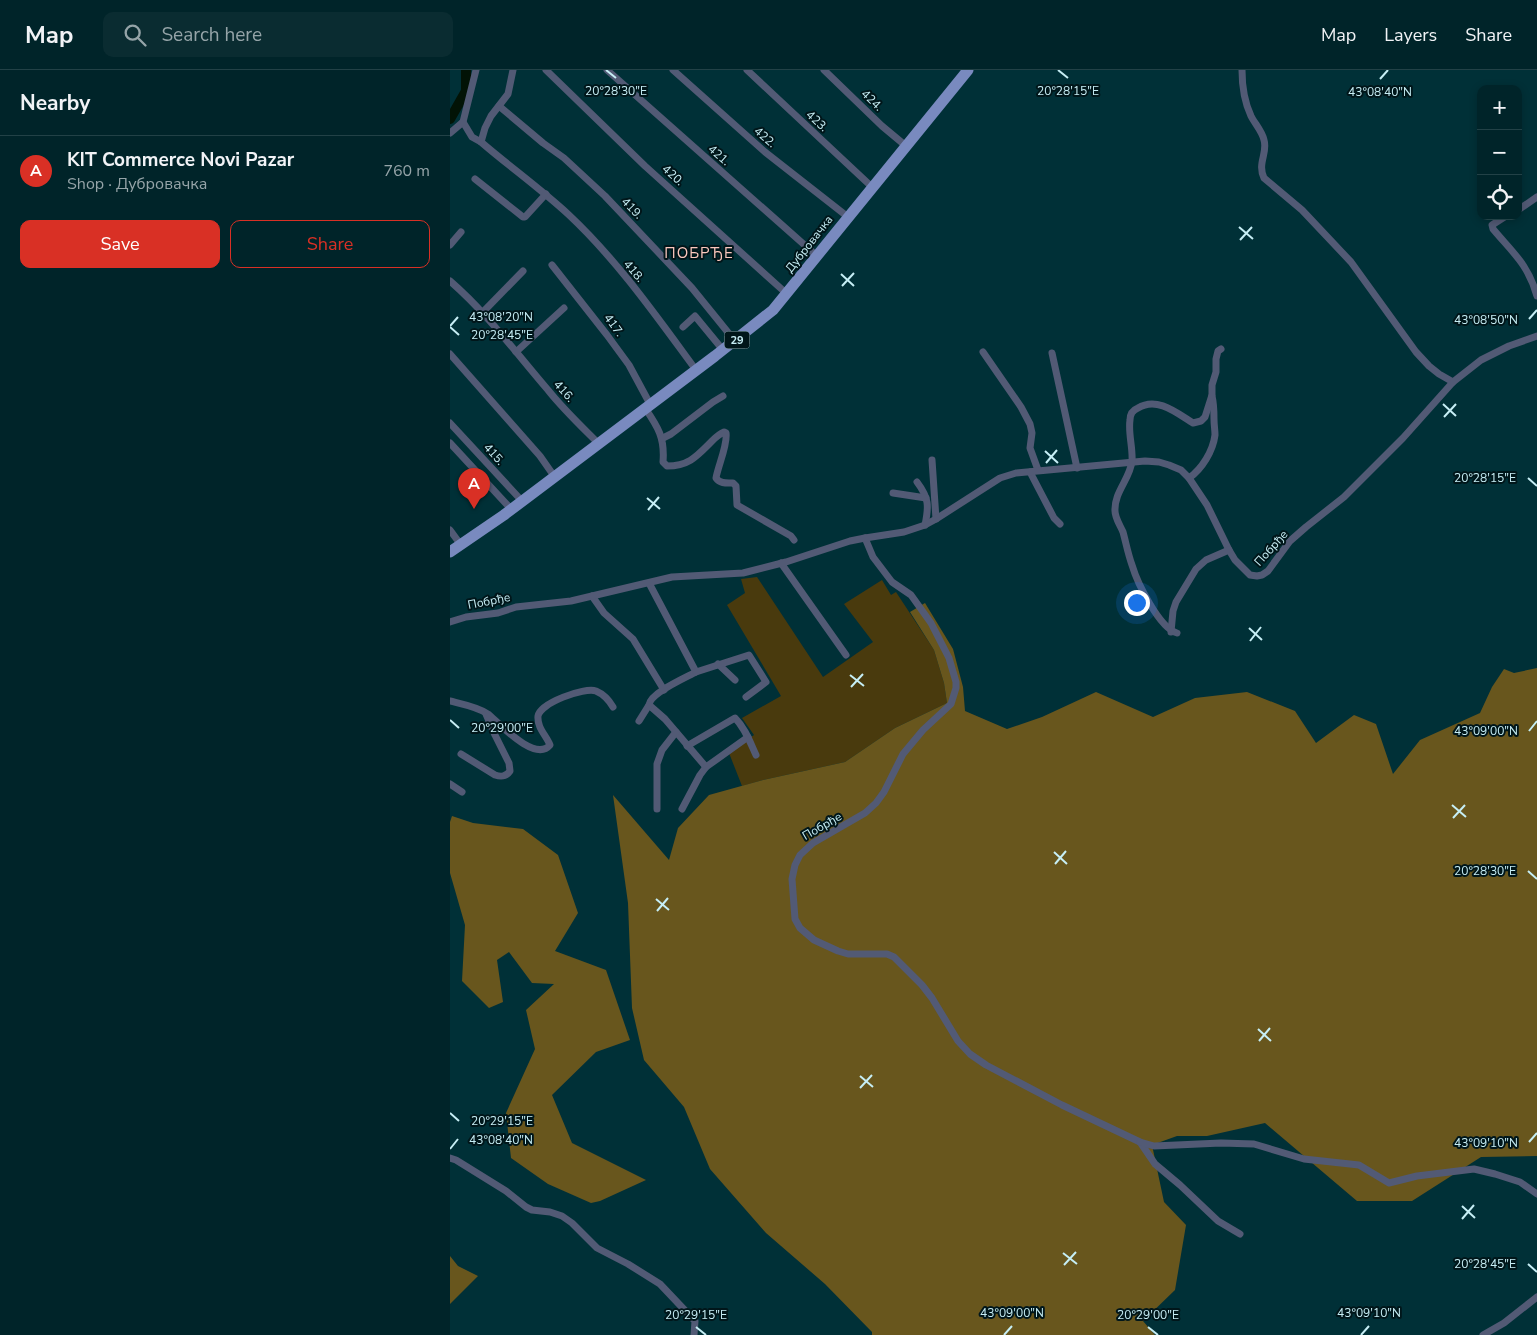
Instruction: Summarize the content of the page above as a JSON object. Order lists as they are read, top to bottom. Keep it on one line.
{"streets":{"main road":["Дубровачка","29"],"street":["424.","423.","422.","421.","420.","419.","418.","417.","416.","415.","Побрђе"]},"crossings":[["424.","Дубровачка"],["423.","Дубровачка"],["422.","Дубровачка"],["421.","Дубровачка"],["420.","Дубровачка"],["419.","Дубровачка"],["Дубровачка","418."],["Дубровачка","417."],["Дубровачка","416."],["Дубровачка","415."]],"districts":["ПОБРЂЕ"],"page":{"header":"Map","search":"Search here","nav":["Map","Layers","Share"],"heading":"Nearby","map_buttons":["+","−"],"list":[{"mark":"A","name":"KIT Commerce Novi Pazar","note":"Shop · Дубровачка","value":"760 m"}],"buttons":["Save","Share"],"pins":"A"},"coordinates":["20°28'30\"E","20°28'15\"E","43°08'40\"N","43°08'20\"N","43°08'50\"N","20°28'45\"E","20°29'00\"E","43°09'00\"N","20°29'15\"E","43°09'10\"N"]}
